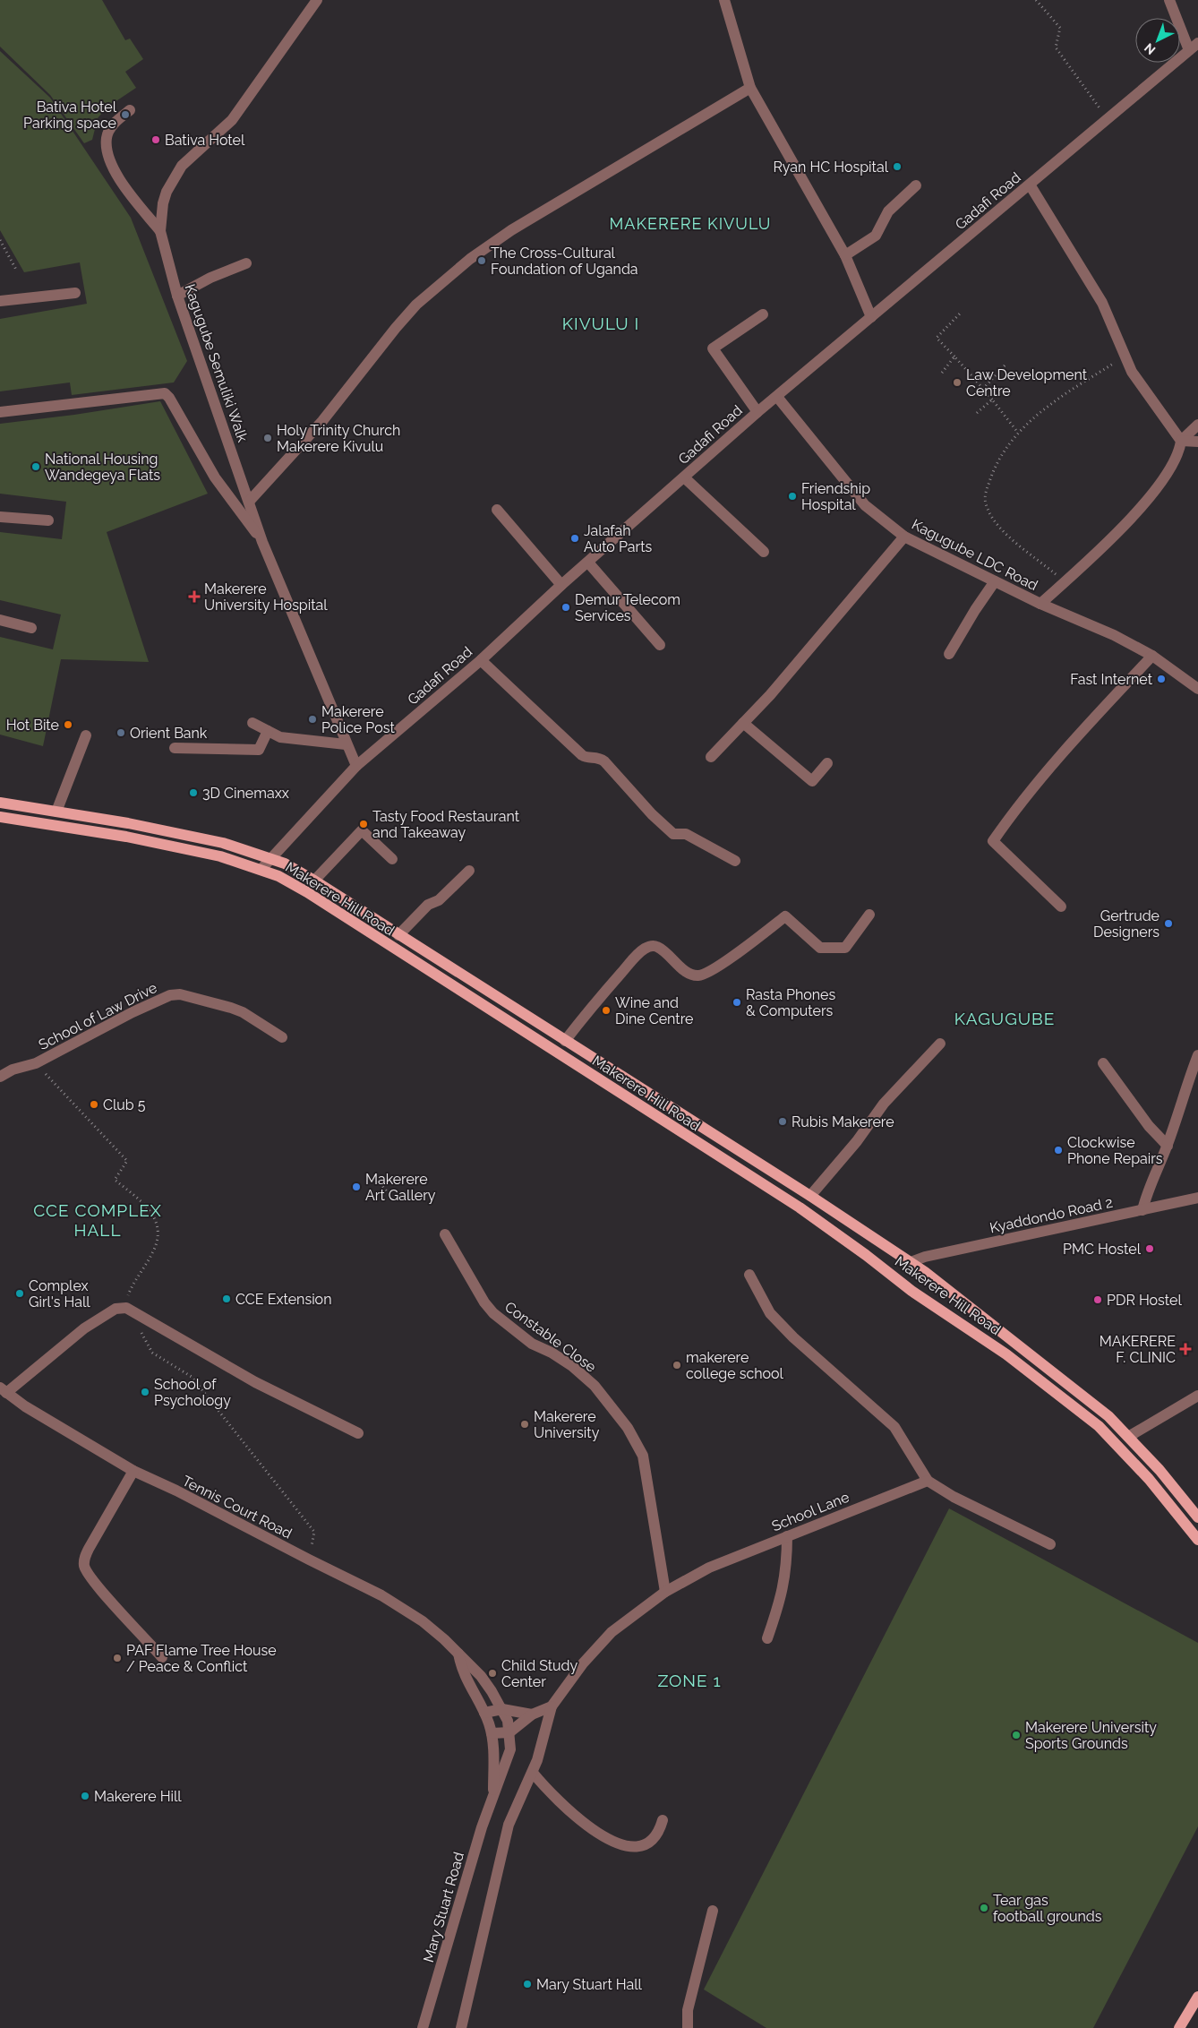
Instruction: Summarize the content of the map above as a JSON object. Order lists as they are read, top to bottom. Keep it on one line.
{"streets":{"main road":["Makerere Hill Road"],"street":["Gadafi Road","Kagugube Semuliki Walk","Kagugube LDC Road","School of Law Drive","Kyaddondo Road 2","Constable Close","Tennis Court Road","School Lane","Mary Stuart Road"]},"crossings":[["Gadafi Road","Kagugube Semuliki Walk"],["Gadafi Road","Kagugube LDC Road"],["Gadafi Road","Makerere Hill Road"],["Makerere Hill Road","Kyaddondo Road 2"],["Constable Close","School Lane"],["Tennis Court Road","School Lane"],["Tennis Court Road","Mary Stuart Road"]],"districts":["MAKERERE KIVULU","KIVULU I","KAGUGUBE","CCE COMPLEX HALL","ZONE 1"],"places":{"other":["Bativa Hotel Parking space","Bativa Hotel","Ryan HC Hospital","The Cross-Cultural Foundation of Uganda","Law Development Centre","Holy Trinity Church Makerere Kivulu","National Housing Wandegeya Flats","Friendship Hospital","Jalafah Auto Parts","Demur Telecom Services","Fast Internet","Makerere Police Post","Hot Bite","Orient Bank","3D Cinemaxx","Tasty Food Restaurant and Takeaway","Gertrude Designers","Rasta Phones & Computers","Wine and Dine Centre","Club 5","Rubis Makerere","Clockwise Phone Repairs","Makerere Art Gallery","PMC Hostel","Complex Girl's Hall","CCE Extension","PDR Hostel","makerere college school","School of Psychology","Makerere University","PAF Flame Tree House / Peace & Conflict","Child Study Center","Makerere University Sports Grounds","Makerere Hill","Tear gas football grounds","Mary Stuart Hall"],"health":["Makerere University Hospital","MAKERERE F. CLINIC"]},"north":"bottom left"}
